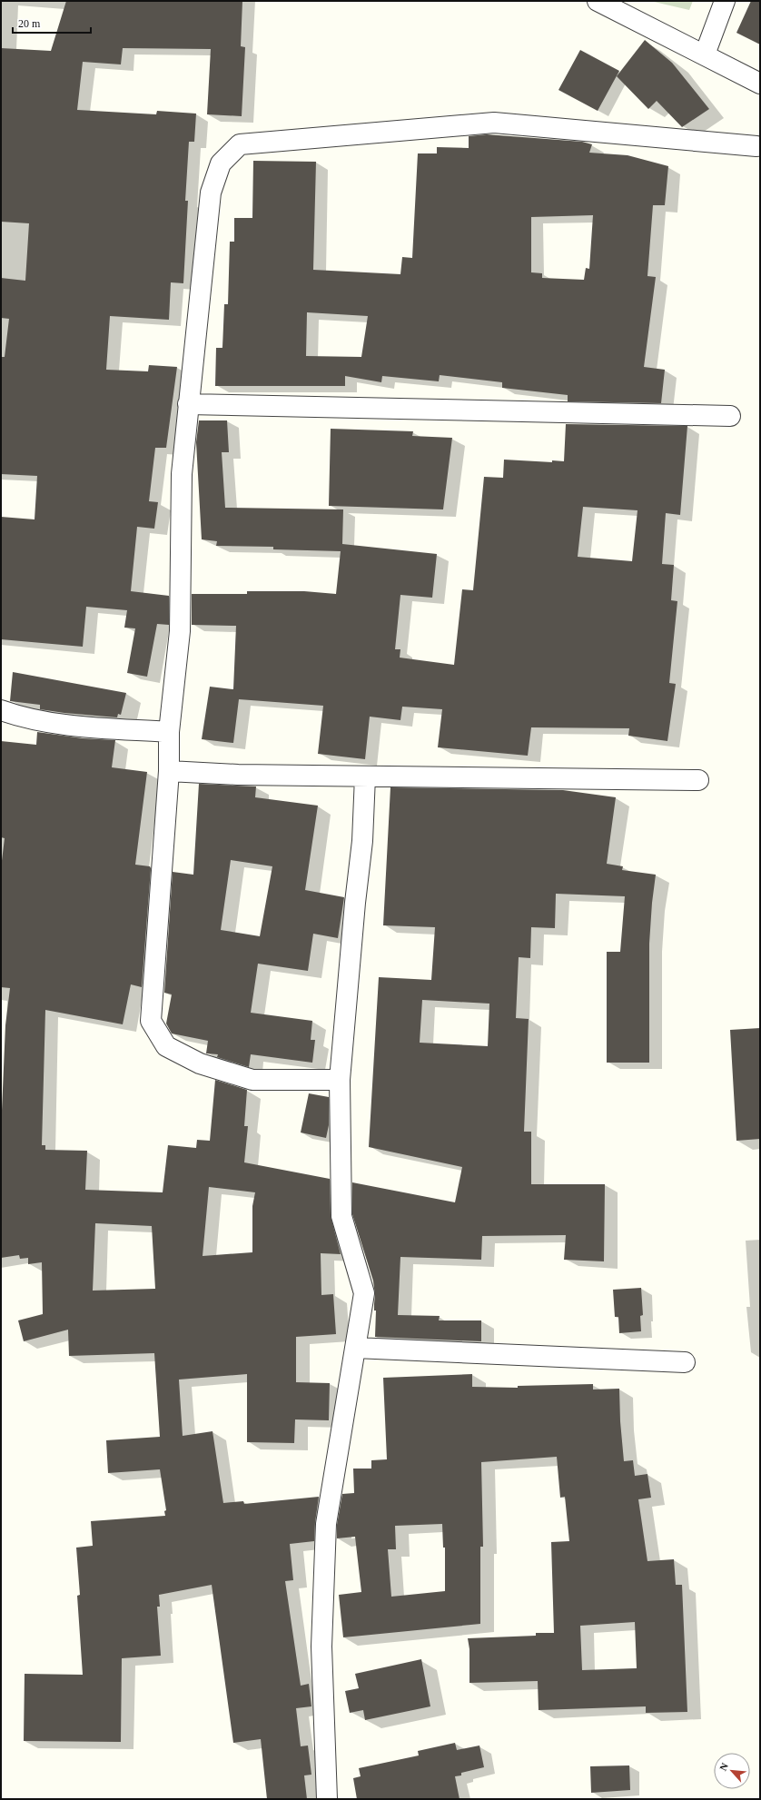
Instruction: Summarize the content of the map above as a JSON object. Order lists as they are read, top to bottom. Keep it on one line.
{"scale_bar":"20 m","north":"top left"}
